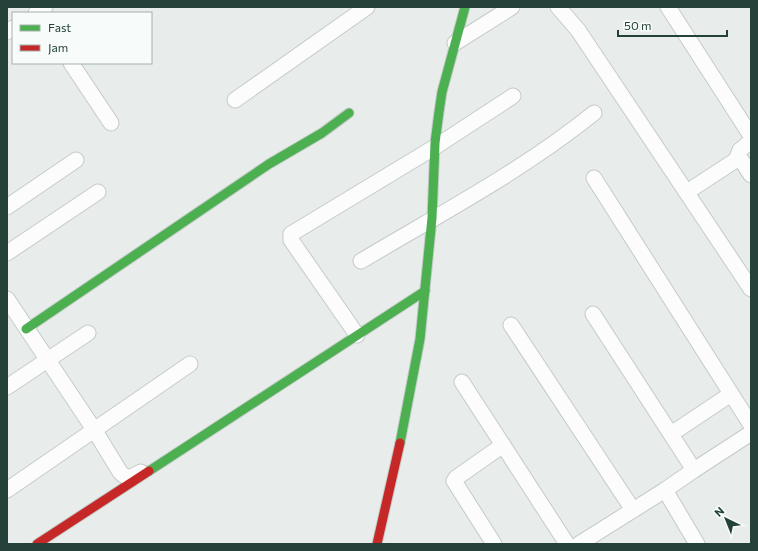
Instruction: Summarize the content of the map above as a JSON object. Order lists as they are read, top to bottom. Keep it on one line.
{"legend":["Fast","Jam"],"scale_bar":"50 m","north":"top left"}
